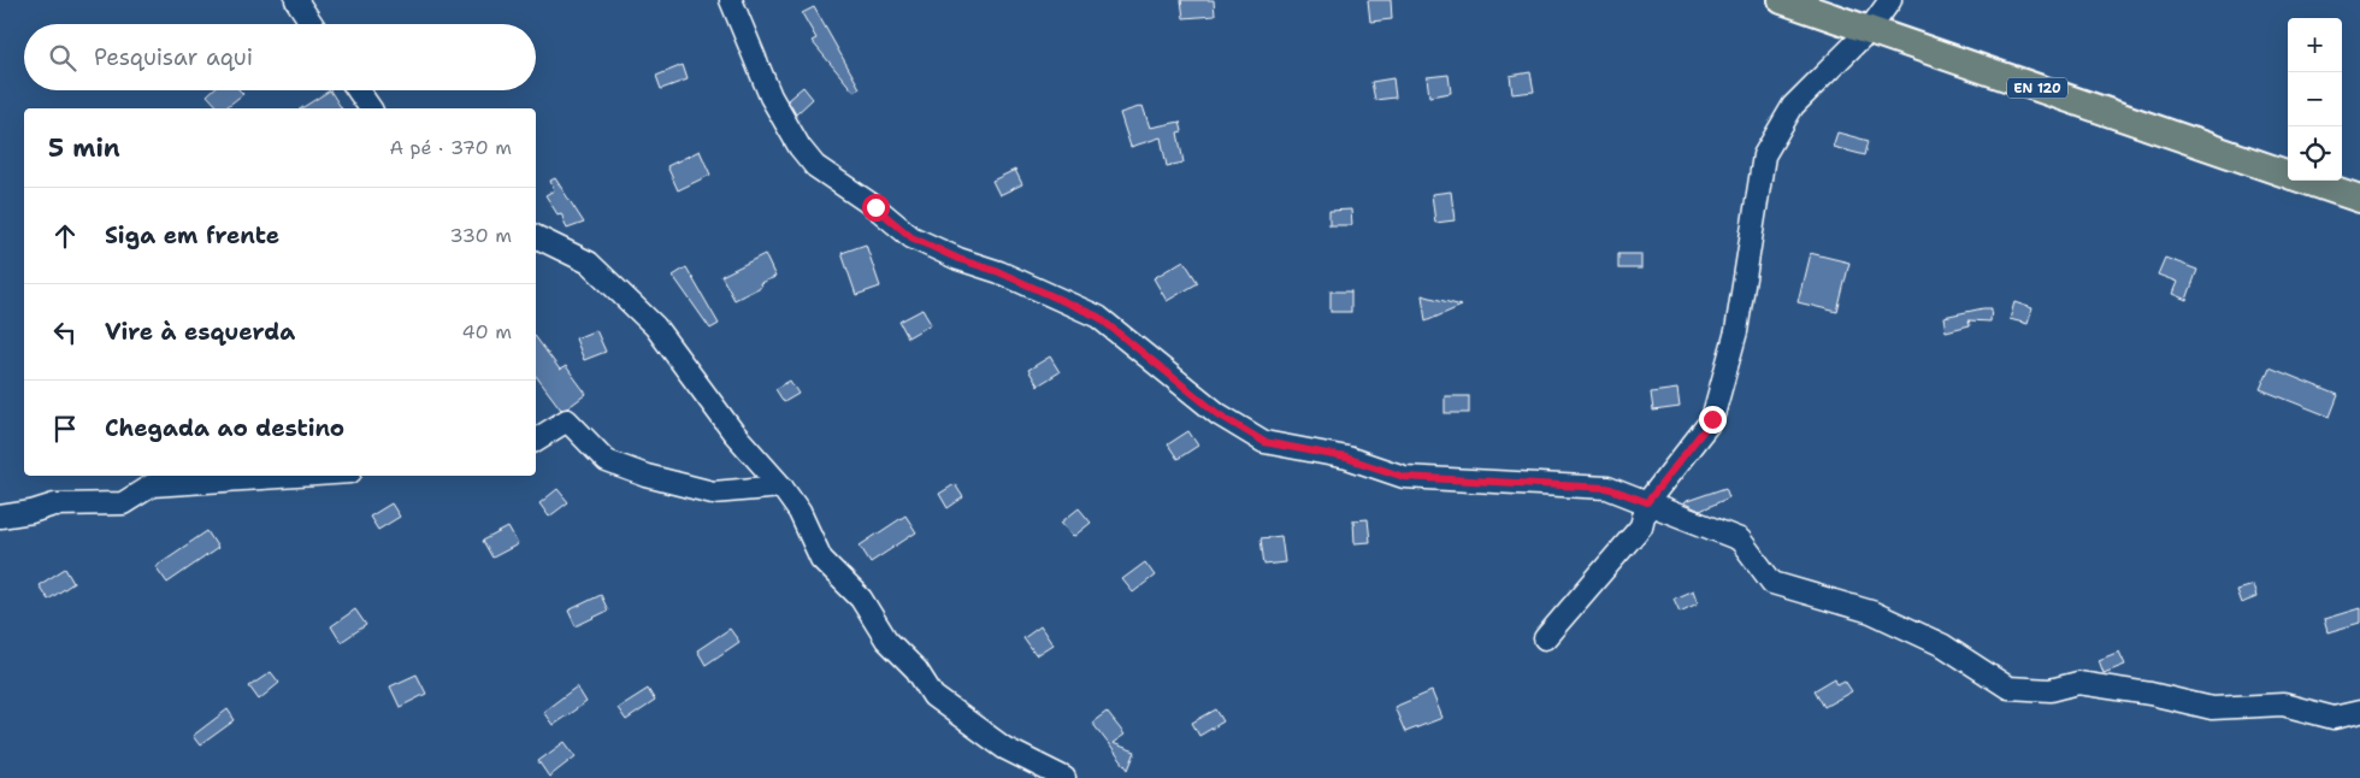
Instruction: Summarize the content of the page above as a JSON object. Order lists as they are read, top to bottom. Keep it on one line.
{"streets":{"main road":["EN 120"]},"page":{"map_buttons":["+","−"],"search":"Pesquisar aqui","heading":["5 min","A pé · 370 m"],"list":[["Siga em frente","330 m"],["Vire à esquerda","40 m"],"Chegada ao destino"]}}
